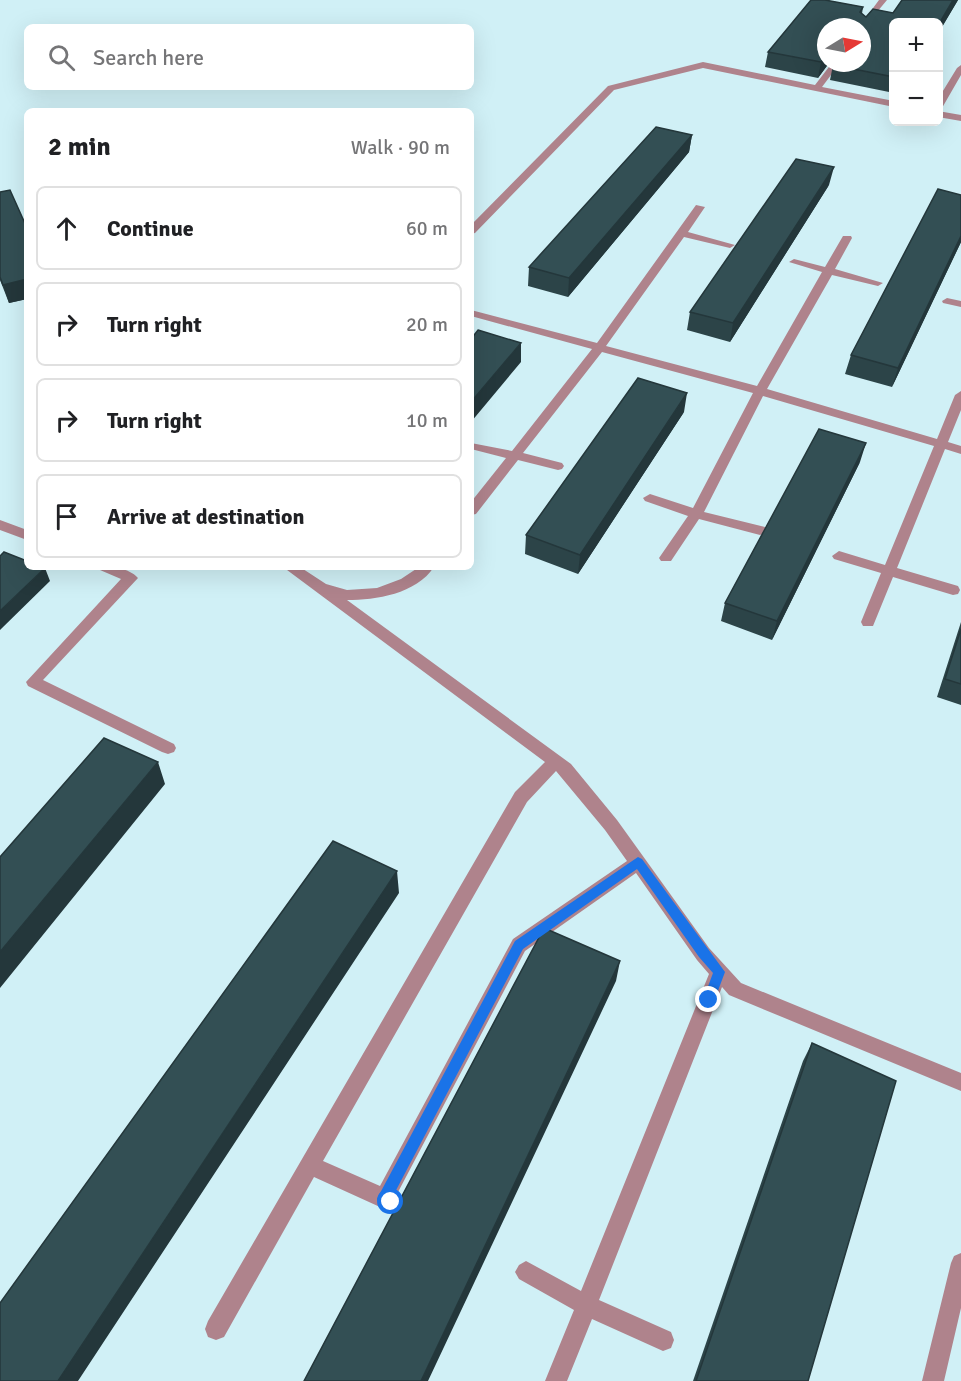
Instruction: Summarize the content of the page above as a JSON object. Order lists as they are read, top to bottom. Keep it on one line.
{"north":"right","page":{"map_buttons":["+","−"],"search":"Search here","heading":["2 min","Walk · 90 m"],"list":[["Continue","60 m"],["Turn right","20 m"],["Turn right","10 m"],"Arrive at destination"]}}
